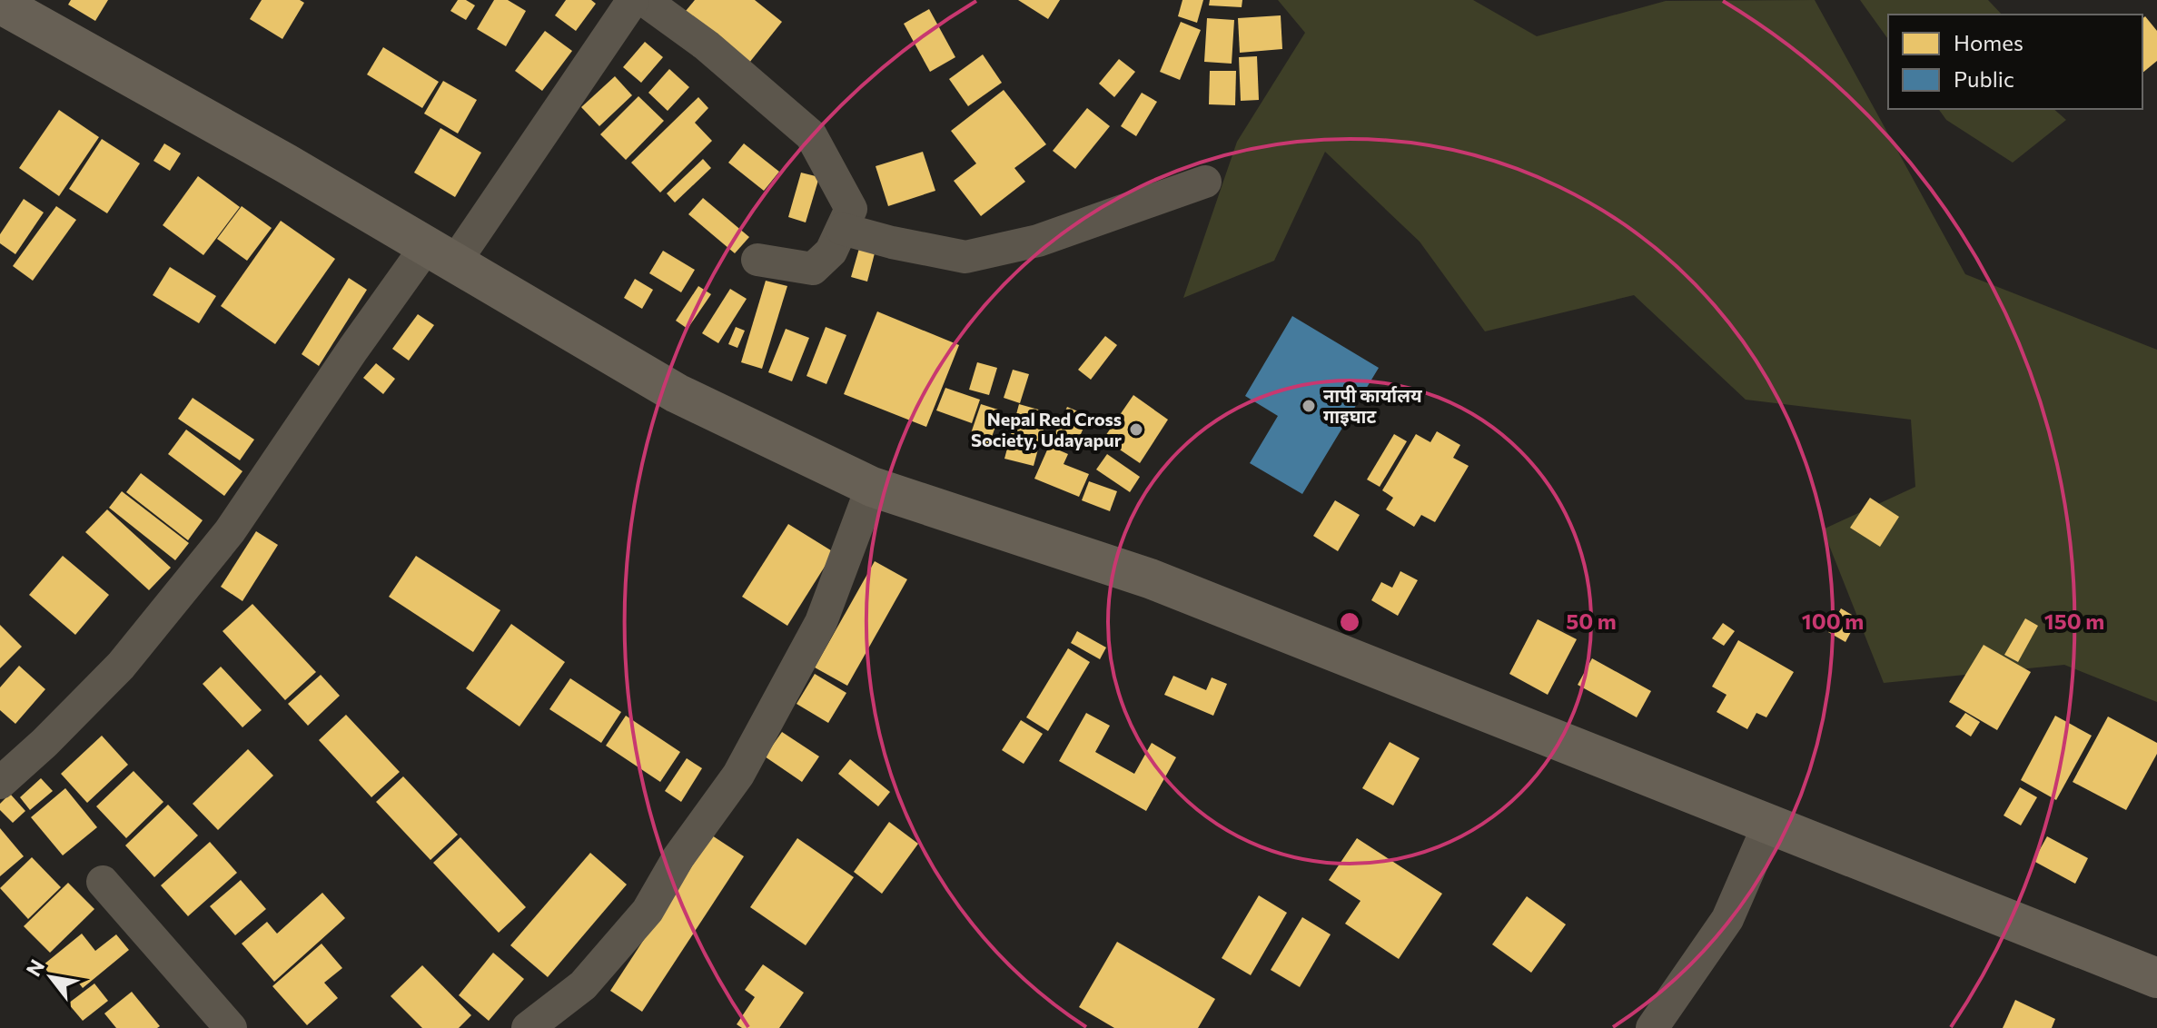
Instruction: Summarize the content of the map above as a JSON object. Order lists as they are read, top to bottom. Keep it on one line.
{"places":["नापी कार्यालय गाइघाट","Nepal Red Cross Society, Udayapur"],"legend":["Homes","Public"],"north":"top left","rings":["50 m","100 m","150 m"]}
